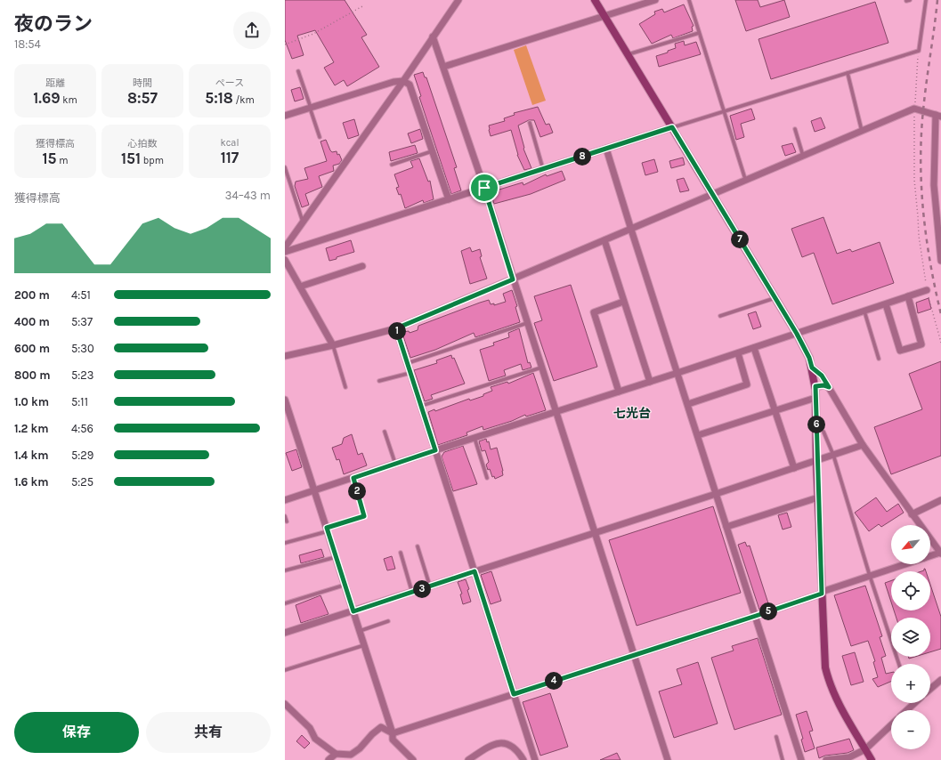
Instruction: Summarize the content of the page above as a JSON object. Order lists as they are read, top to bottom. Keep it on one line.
{"districts":["七光台"],"north":"bottom left","page":{"heading":["夜のラン","18:54"],"stats":[["距離","1.69 km"],["時間","8:57"],["ペース","5:18 /km"],["獲得標高","15 m"],["心拍数","151 bpm"],["kcal","117"]],"pins":["8","7","1","6","2","3","5","4"],"chart":["獲得標高","34–43 m"],"list":[{"name":"200 m","note":"4:51"},{"name":"400 m","note":"5:37"},{"name":"600 m","note":"5:30"},{"name":"800 m","note":"5:23"},{"name":"1.0 km","note":"5:11"},{"name":"1.2 km","note":"4:56"},{"name":"1.4 km","note":"5:29"},{"name":"1.6 km","note":"5:25"}],"map_buttons":["+","−"],"buttons":["保存","共有"]}}
